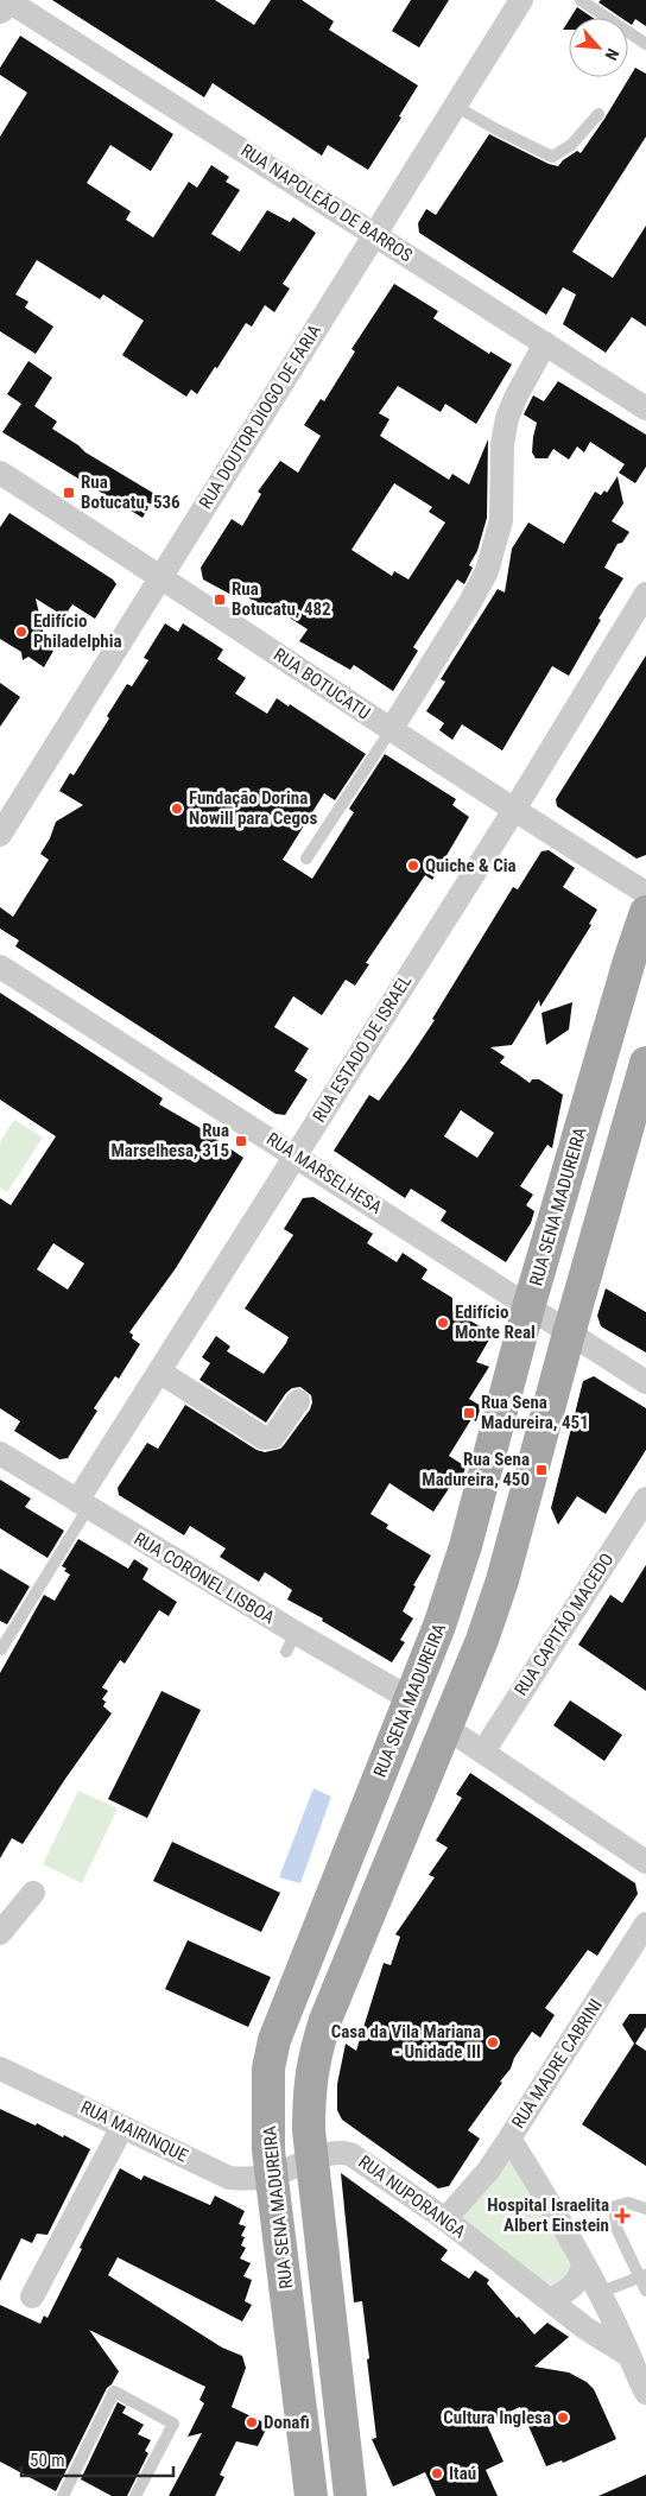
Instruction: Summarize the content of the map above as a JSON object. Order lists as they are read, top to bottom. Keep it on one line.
{"streets":{"main road":["RUA SENA MADUREIRA"],"street":["RUA NAPOLEÃO DE BARROS","RUA DOUTOR DIOGO DE FARIA","RUA BOTUCATU","RUA ESTADO DE ISRAEL","RUA MARSELHESA","RUA CORONEL LISBOA","RUA CAPITÃO MACEDO","RUA MADRE CABRINI","RUA MAIRINQUE","RUA NUPORANGA"]},"crossings":[["RUA NAPOLEÃO DE BARROS","RUA DOUTOR DIOGO DE FARIA"],["RUA DOUTOR DIOGO DE FARIA","RUA BOTUCATU"],["RUA BOTUCATU","RUA ESTADO DE ISRAEL"],["RUA ESTADO DE ISRAEL","RUA MARSELHESA"],["RUA ESTADO DE ISRAEL","RUA CORONEL LISBOA"],["RUA MARSELHESA","RUA SENA MADUREIRA"],["RUA SENA MADUREIRA","RUA CORONEL LISBOA"],["RUA SENA MADUREIRA","RUA MAIRINQUE"],["RUA SENA MADUREIRA","RUA NUPORANGA"],["RUA MADRE CABRINI","RUA NUPORANGA"],["RUA MAIRINQUE","RUA NUPORANGA"]],"places":{"transit":["Rua Botucatu, 536","Rua Botucatu, 482","Rua Marselhesa, 315","Rua Sena Madureira, 451","Rua Sena Madureira, 450"],"other":["Edifício Philadelphia","Fundação Dorina Nowill para Cegos","Quiche & Cia","Edifício Monte Real","Casa da Vila Mariana - Unidade III","Cultura Inglesa","Donafi","Itaú"],"health":["Hospital Israelita Albert Einstein"]},"scale_bar":"50 m","north":"bottom right"}
